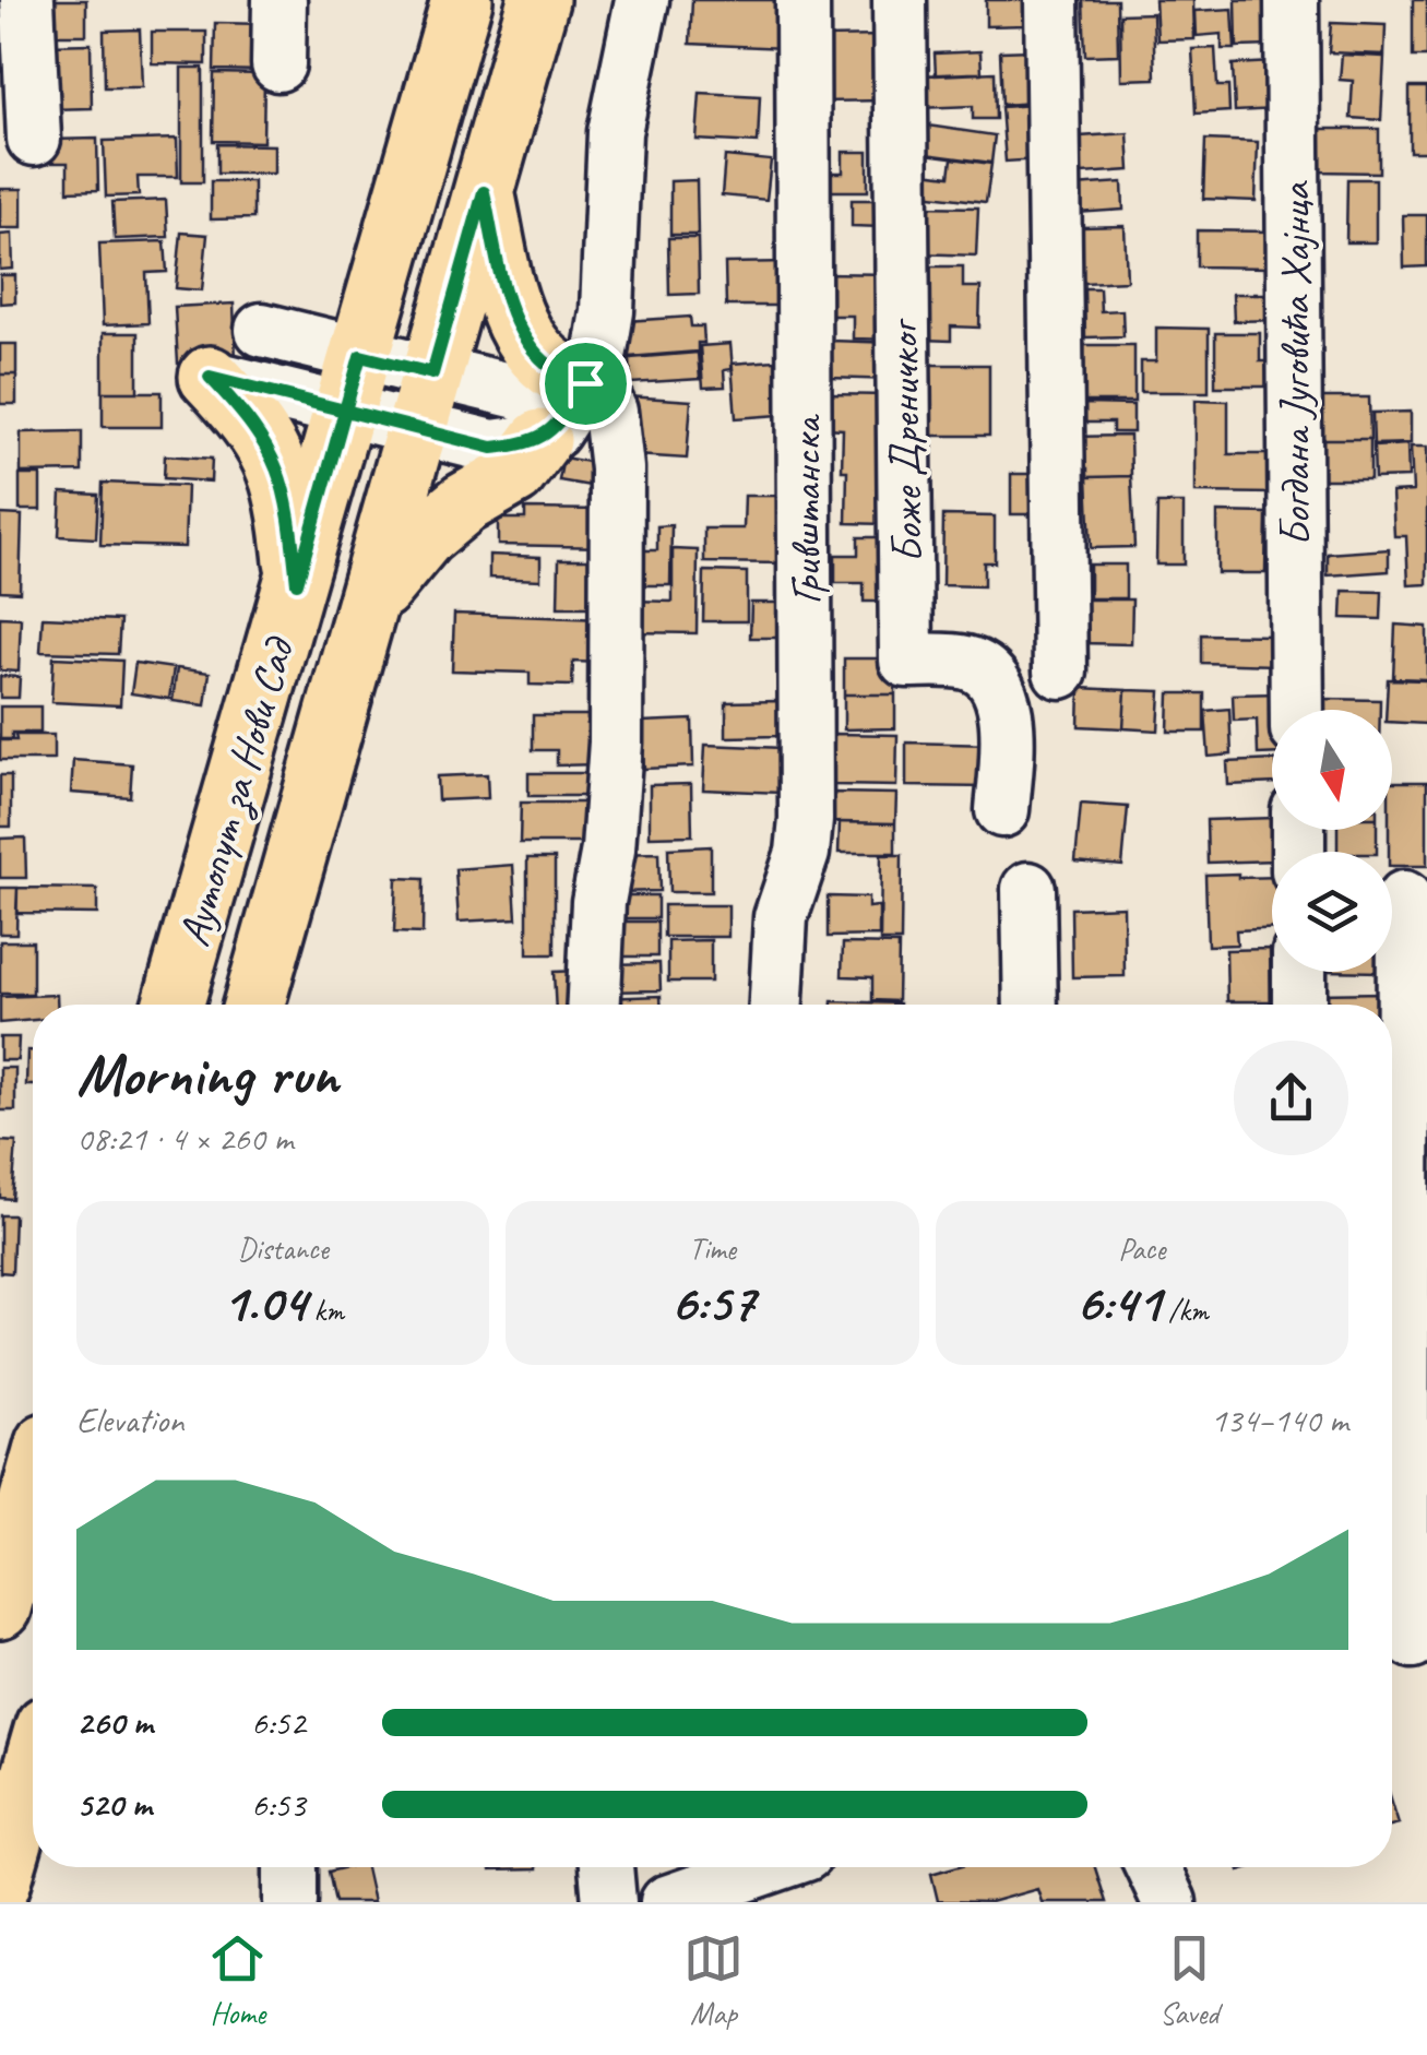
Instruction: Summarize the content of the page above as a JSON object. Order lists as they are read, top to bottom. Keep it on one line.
{"streets":{"main road":["Аутопут за Нови Сад"],"street":["Богдана Југовића Хајнца","Боже Дреничког","Гривштанска"]},"north":"bottom","page":{"heading":["Morning run","08:21 · 4 × 260 m"],"stats":[["Distance","1.04 km"],["Time","6:57"],["Pace","6:41 /km"]],"chart":["Elevation","134–140 m"],"list":[{"name":"260 m","note":"6:52"},{"name":"520 m","note":"6:53"}],"tabs":["Home","Map","Saved"]}}
